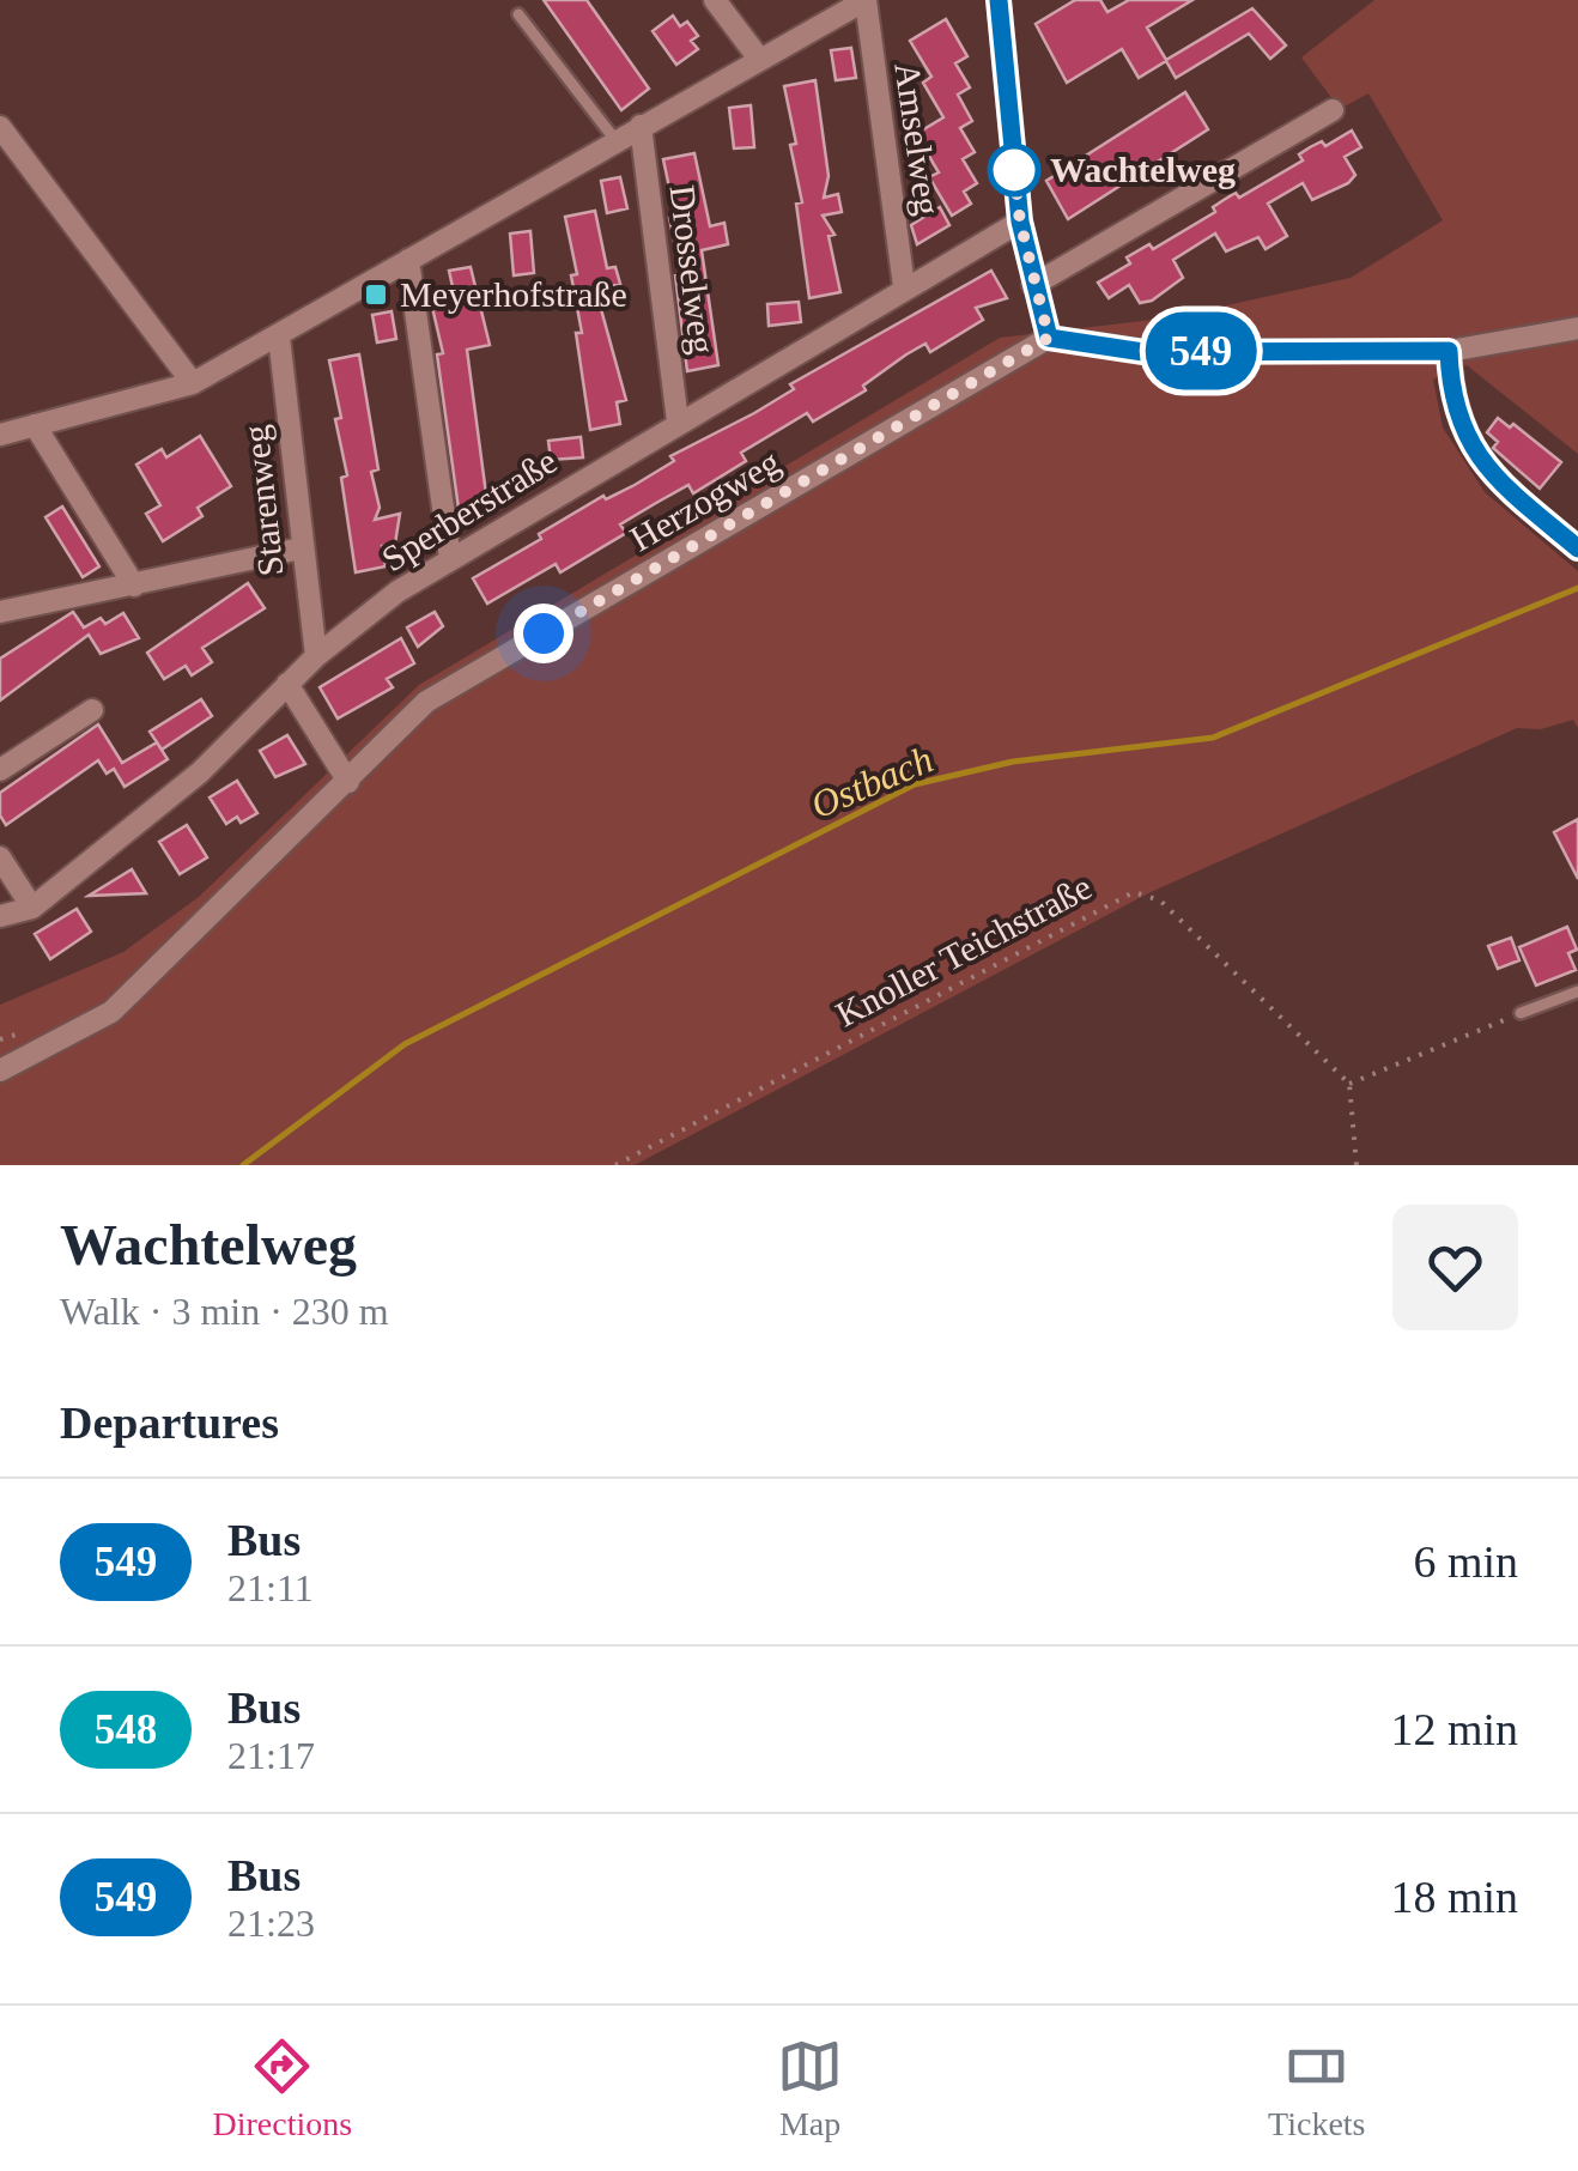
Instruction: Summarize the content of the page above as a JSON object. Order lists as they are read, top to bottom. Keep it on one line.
{"streets":{"street":["Amselweg","Drosselweg","Starenweg","Herzogweg","Sperberstraße"],"path":["Knoller Teichstraße"]},"crossings":[["Amselweg","Sperberstraße"],["Drosselweg","Sperberstraße"],["Starenweg","Sperberstraße"]],"water":["Ostbach"],"places":{"other":["Wachtelweg"],"transit":["Meyerhofstraße"]},"lines":["bus line 549"],"page":{"on_map":"549","heading":[["Wachtelweg","Walk · 3 min · 230 m"],"Departures"],"list":[{"mark":"549","name":"Bus","note":"21:11","value":"6 min"},{"mark":"548","name":"Bus","note":"21:17","value":"12 min"},{"mark":"549","name":"Bus","note":"21:23","value":"18 min"}],"tabs":["Directions","Map","Tickets"]}}
